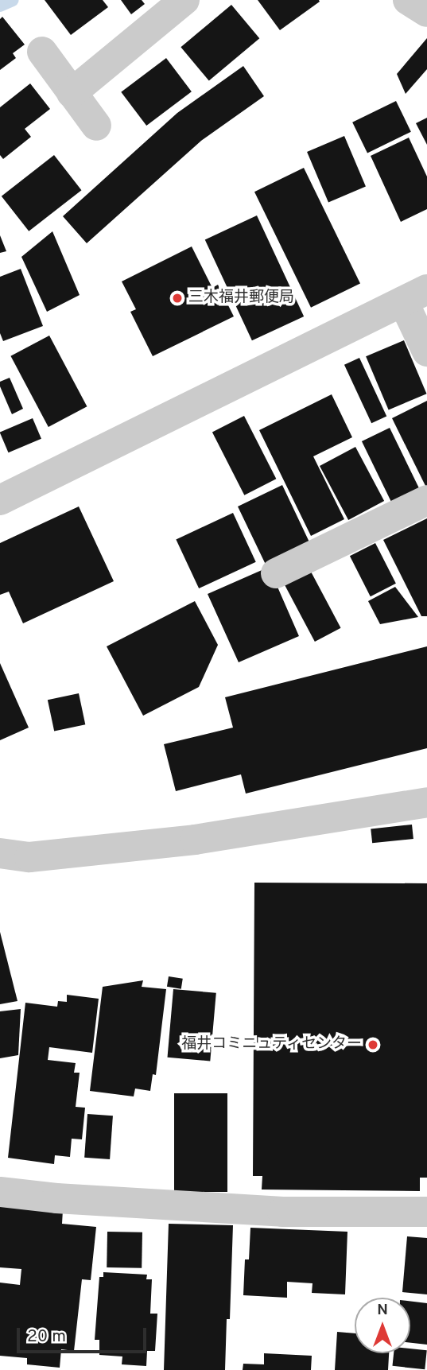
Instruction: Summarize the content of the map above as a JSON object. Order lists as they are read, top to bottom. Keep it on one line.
{"places":["三木福井郵便局","福井コミニュティセンター"],"scale_bar":"20 m","north":"top"}
